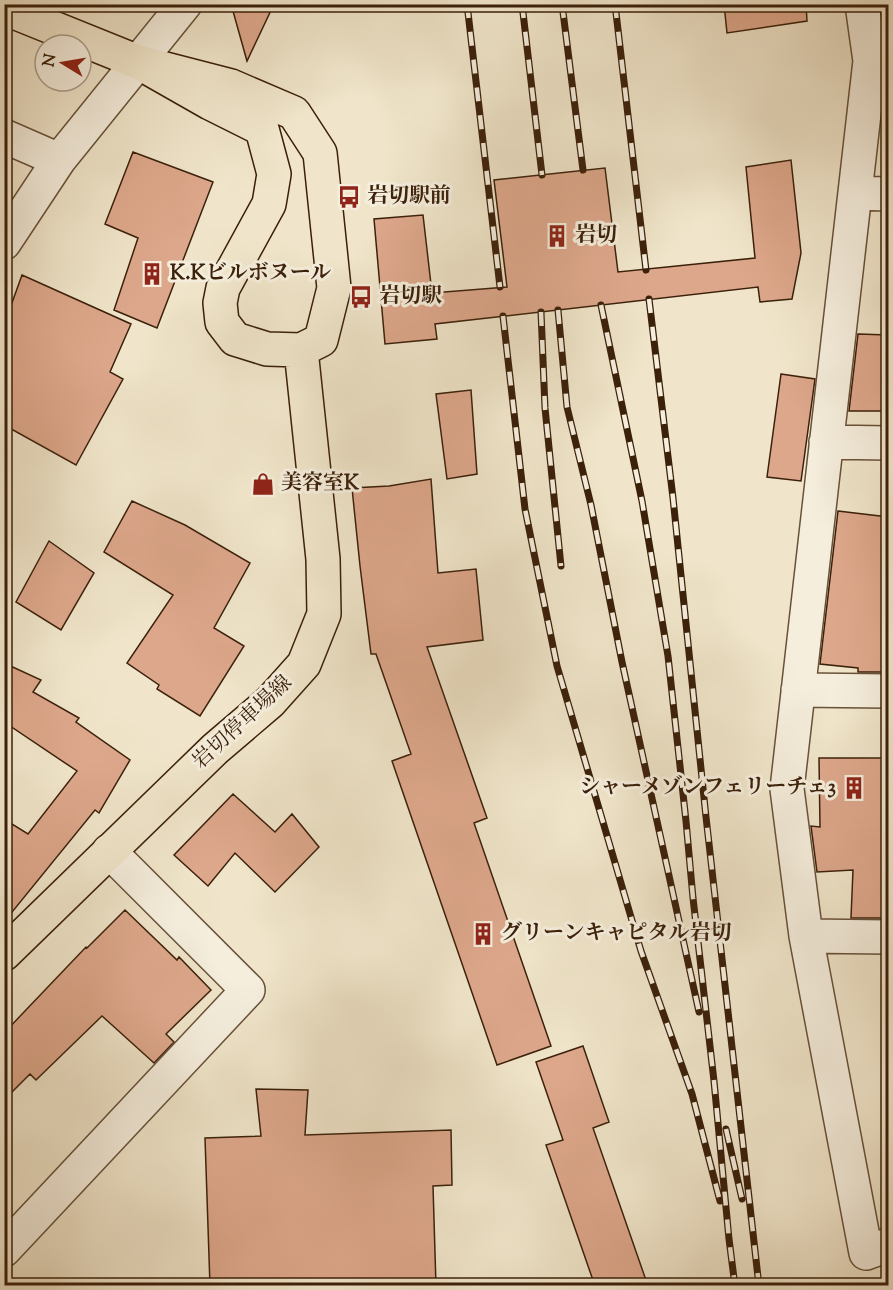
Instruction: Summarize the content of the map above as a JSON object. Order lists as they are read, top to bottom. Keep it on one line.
{"streets":{"main road":["岩切停車場線"]},"places":{"bus stop":["岩切駅前","岩切駅"],"building":["岩切","K.Kビルボヌール","シャーメゾンフェリーチェ3","グリーンキャピタル岩切"],"shop":["美容室K"]},"north":"left"}
